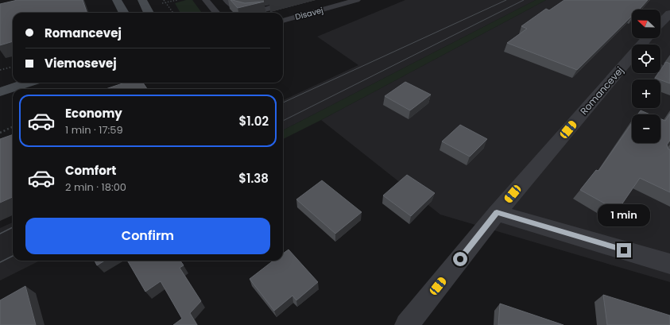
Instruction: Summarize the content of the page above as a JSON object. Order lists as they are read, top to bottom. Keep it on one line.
{"streets":{"street":["Romancevej"],"lane":["Disavej"]},"north":"left","page":{"map_buttons":["+","−"],"banner":["Romancevej","Viemosevej"],"list":[{"name":"Economy","note":"1 min · 17:59","value":"$1.02"},{"name":"Comfort","note":"2 min · 18:00","value":"$1.38"}],"bubble":"1 min","buttons":"Confirm"}}
